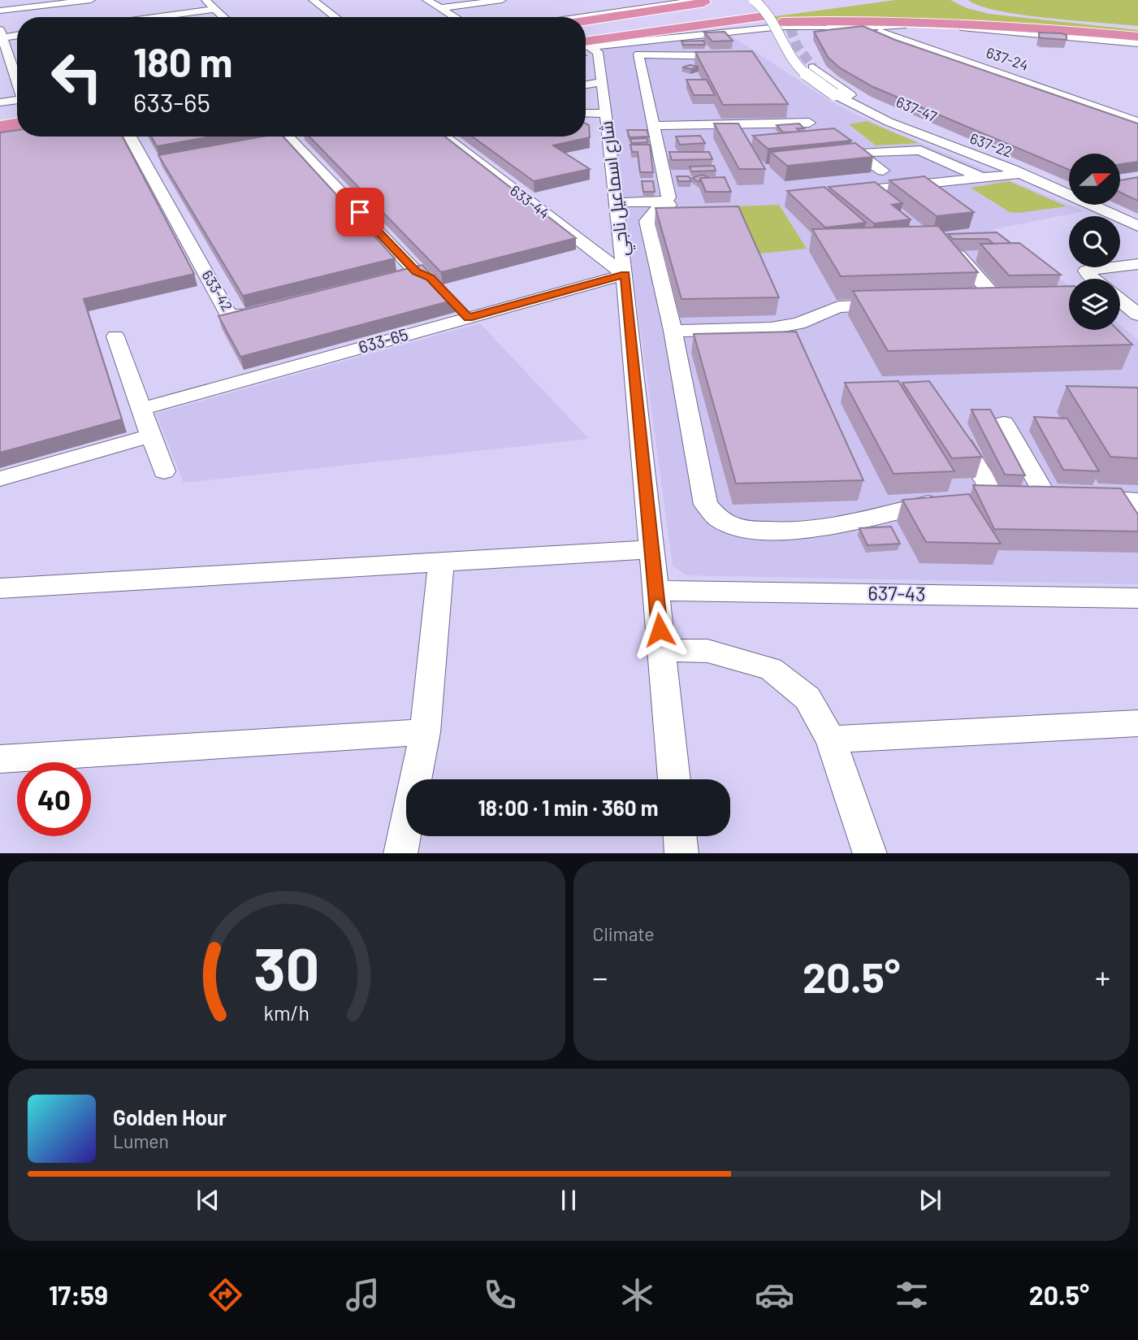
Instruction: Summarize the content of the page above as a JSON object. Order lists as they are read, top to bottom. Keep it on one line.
{"streets":{"street":["637-24","637-47","637-22","شارع اسماعيل ناجي","633-44","633-42","633-65","637-43"]},"crossings":[["637-47","637-22"],["شارع اسماعيل ناجي","633-44"],["شارع اسماعيل ناجي","633-65"],["شارع اسماعيل ناجي","637-43"],["633-44","633-65"]],"north":"right","page":{"turn":["180 m","633-65"],"limit":"40","trip":"18:00 · 1 min · 360 m","tile":"Climate","heat":["−","20.5°","+"],"song":["Golden Hour","Lumen"],"tabs":["17:59","20.5°"],"gauge":["30","km/h"]}}
